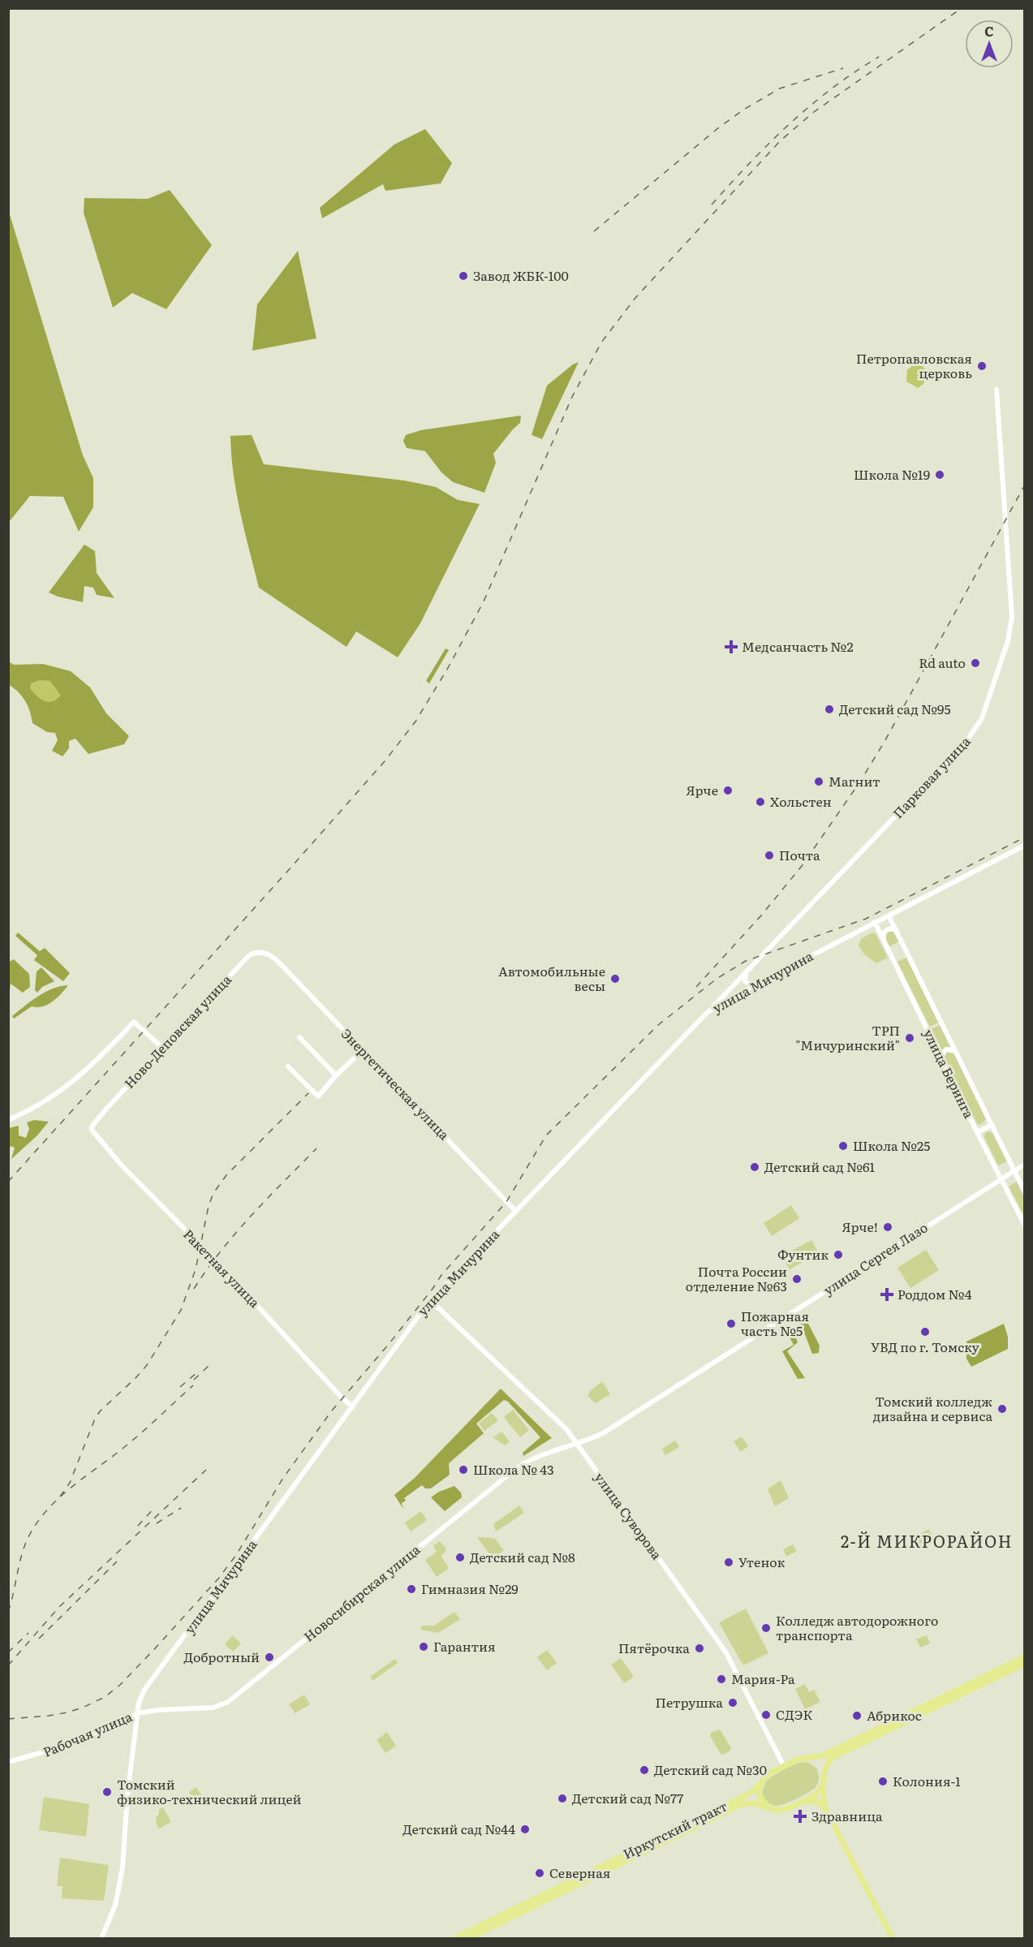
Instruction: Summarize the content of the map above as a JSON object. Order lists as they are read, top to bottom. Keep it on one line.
{"streets":{"main road":["Иркутский тракт"],"street":["Парковая улица","улица Мичурина","Ново-Деповская улица","улица Беринга","Энергетическая улица","улица Сергея Лазо","Ракетная улица","улица Суворова","Новосибирская улица","Рабочая улица"]},"crossings":[["Парковая улица","улица Мичурина"],["улица Мичурина","улица Беринга"],["улица Мичурина","Энергетическая улица"],["улица Мичурина","Ракетная улица"],["улица Мичурина","улица Суворова"],["улица Мичурина","Новосибирская улица"],["улица Мичурина","Рабочая улица"],["Ново-Деповская улица","Энергетическая улица"],["Ново-Деповская улица","Ракетная улица"],["улица Беринга","улица Сергея Лазо"],["улица Сергея Лазо","улица Суворова"],["улица Сергея Лазо","Новосибирская улица"],["улица Суворова","Новосибирская улица"],["улица Суворова","Иркутский тракт"],["Новосибирская улица","Рабочая улица"]],"districts":["2-Й МИКРОРАЙОН"],"places":{"other":["Завод ЖБК-100","Петропавловская церковь","Школа №19","Rd auto","Детский сад №95","Магнит","Ярче","Хольстен","Почта","Автомобильные весы","ТРП \"Мичуринский\"","Школа №25","Детский сад №61","Ярче!","Фунтик","Почта России отделение №63","Пожарная часть №5","УВД по г. Томску","Томский колледж дизайна и сервиса","Школа № 43","Детский сад №8","Утенок","Гимназия №29","Колледж автодорожного транспорта","Гарантия","Пятёрочка","Добротный","Мария-Ра","Петрушка","СДЭК","Абрикос","Детский сад №30","Колония-1","Томский физико-технический лицей","Детский сад №77","Детский сад №44","Северная"],"health":["Медсанчасть №2","Роддом №4","Здравница"]},"north":"top"}
